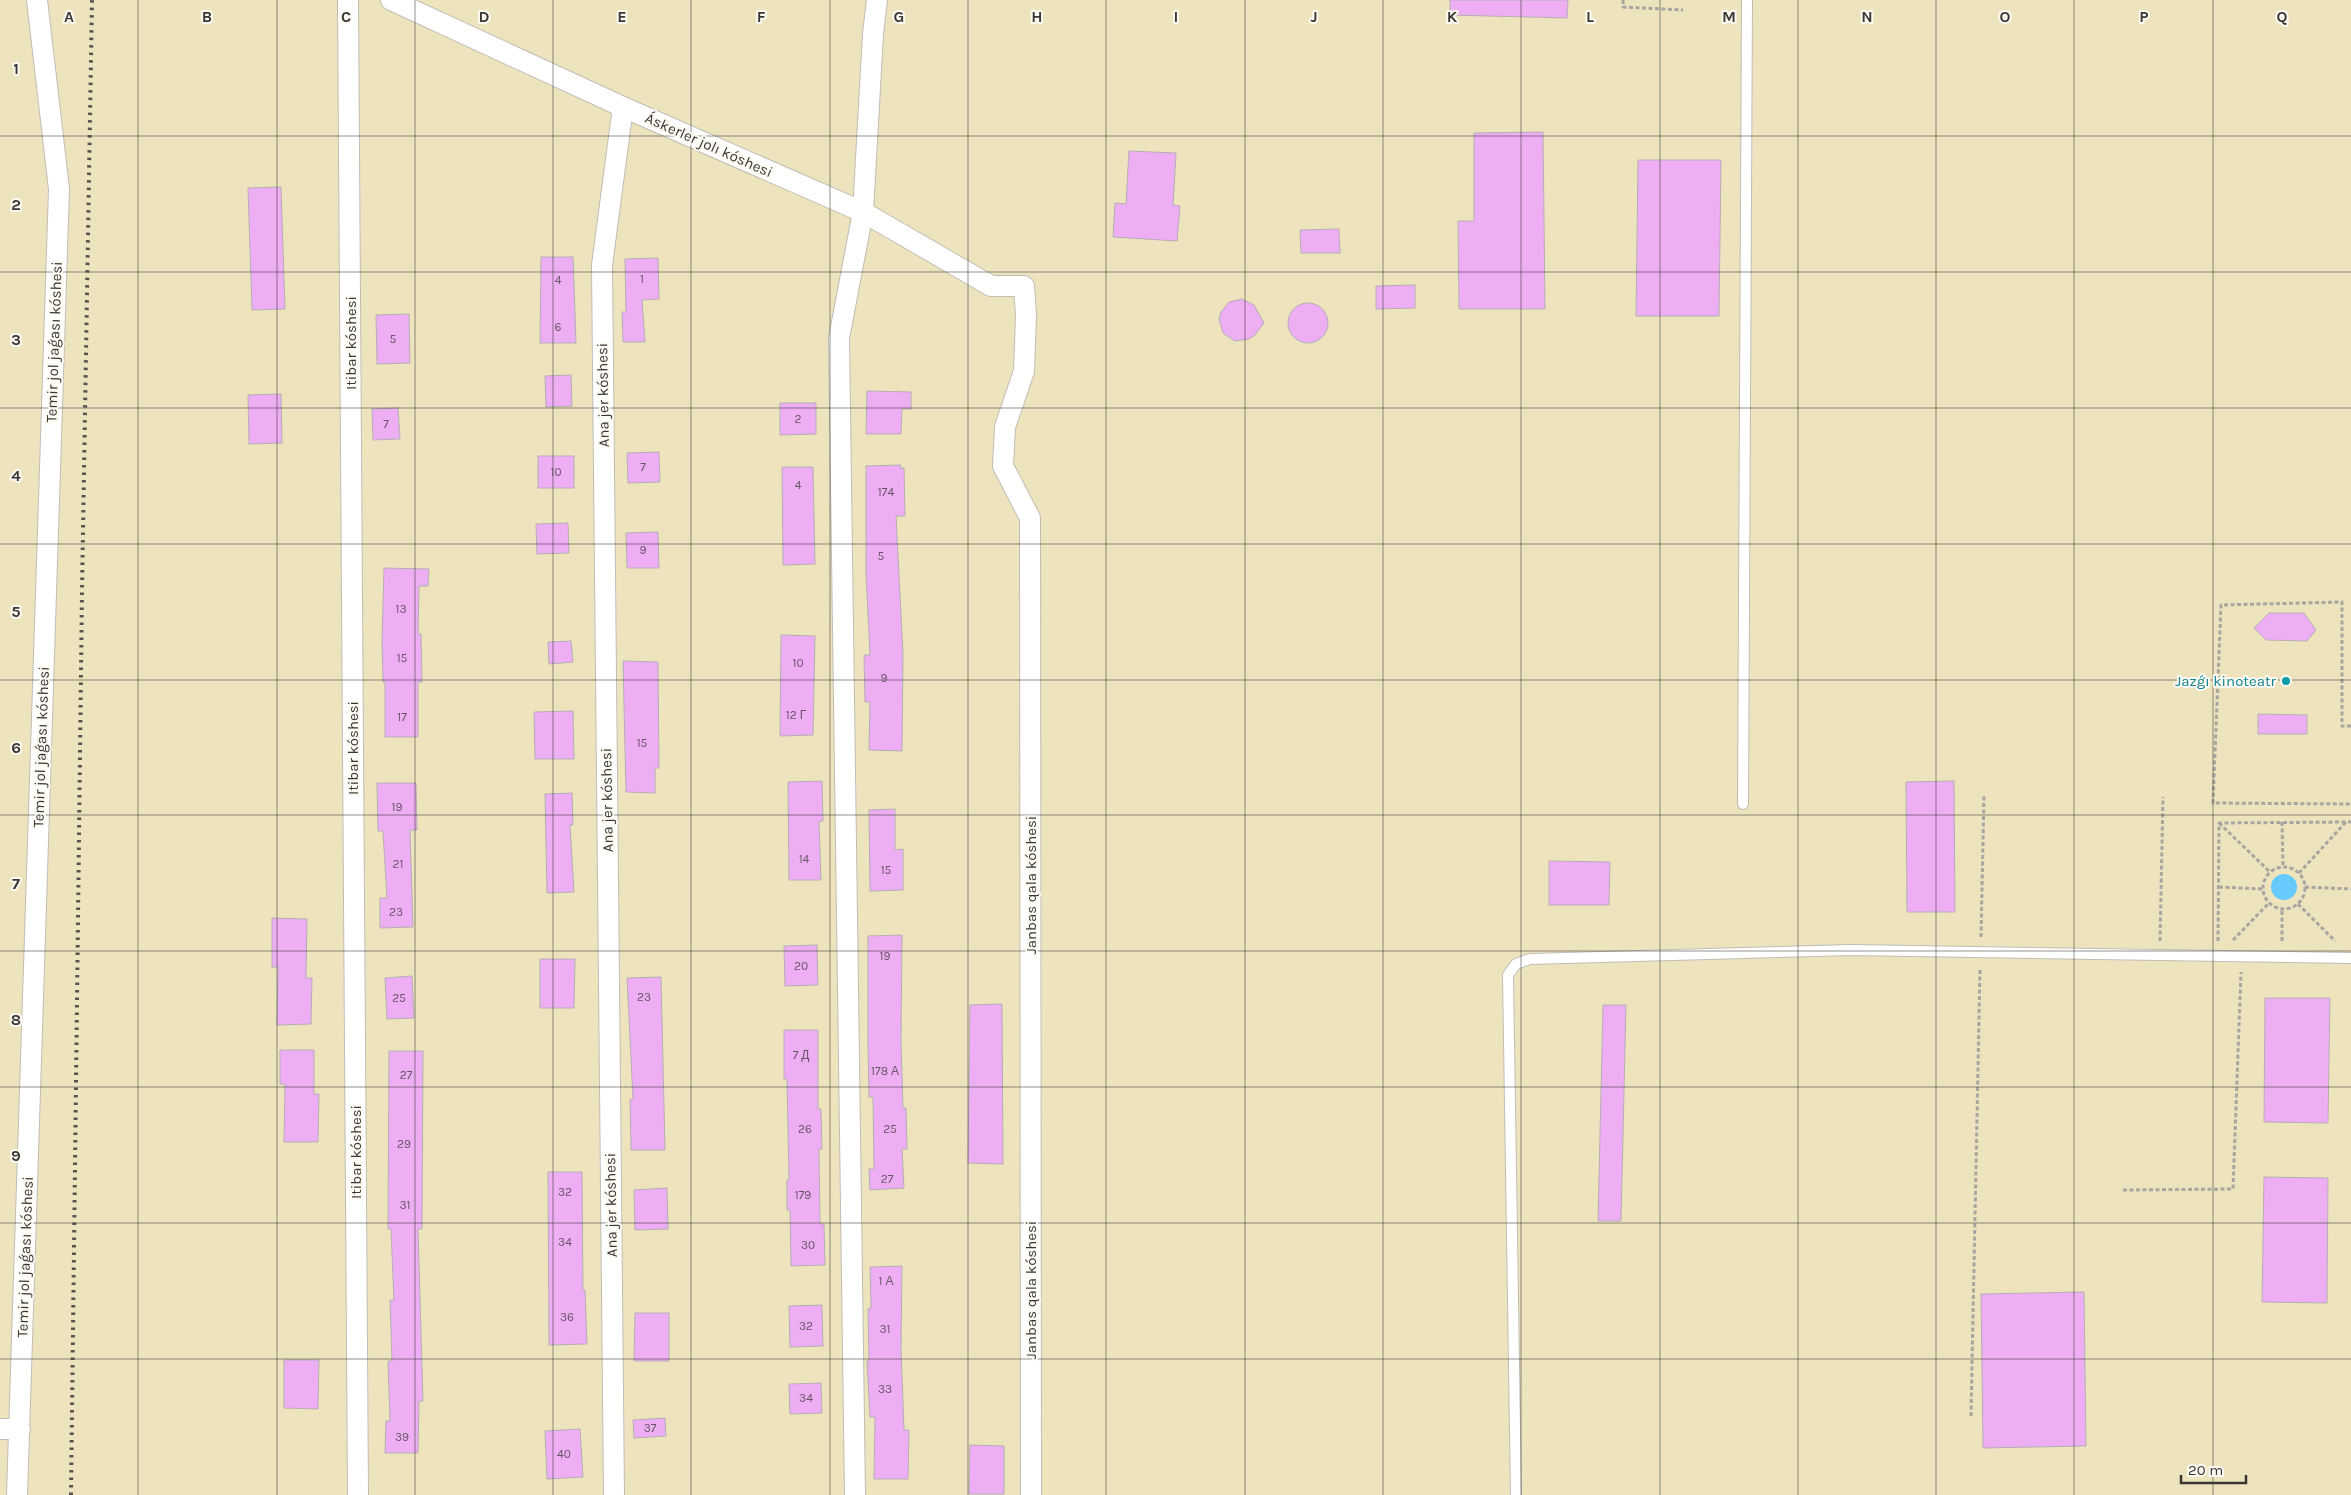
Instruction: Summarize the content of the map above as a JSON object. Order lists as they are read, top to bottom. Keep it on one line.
{"streets":{"street":["Áskerler jolı kóshesi","Temir jol jaǵası kóshesi","Itibar kóshesi","Ana jer kóshesi","Janbas qala kóshesi"]},"crossings":[["Áskerler jolı kóshesi","Ana jer kóshesi"],["Áskerler jolı kóshesi","Janbas qala kóshesi"]],"places":["Jazǵı kinoteatr"],"house_numbers":["1","4","6","5","2","7","7","10","4","174","9","5","13","15","10","9","12 Г","17","15","19","14","21","15","23","19","20","23","25","7 Д","178 А","27","26","25","29","27","32","179","31","34","30","1 А","36","32","31","33","34","37","39","40"],"scale_bar":"20 m","grid":{"columns":["A","B","C","D","E","F","G","H","I","J","K","L","M","N","O","P","Q"],"rows":["1","2","3","4","5","6","7","8","9"]}}
